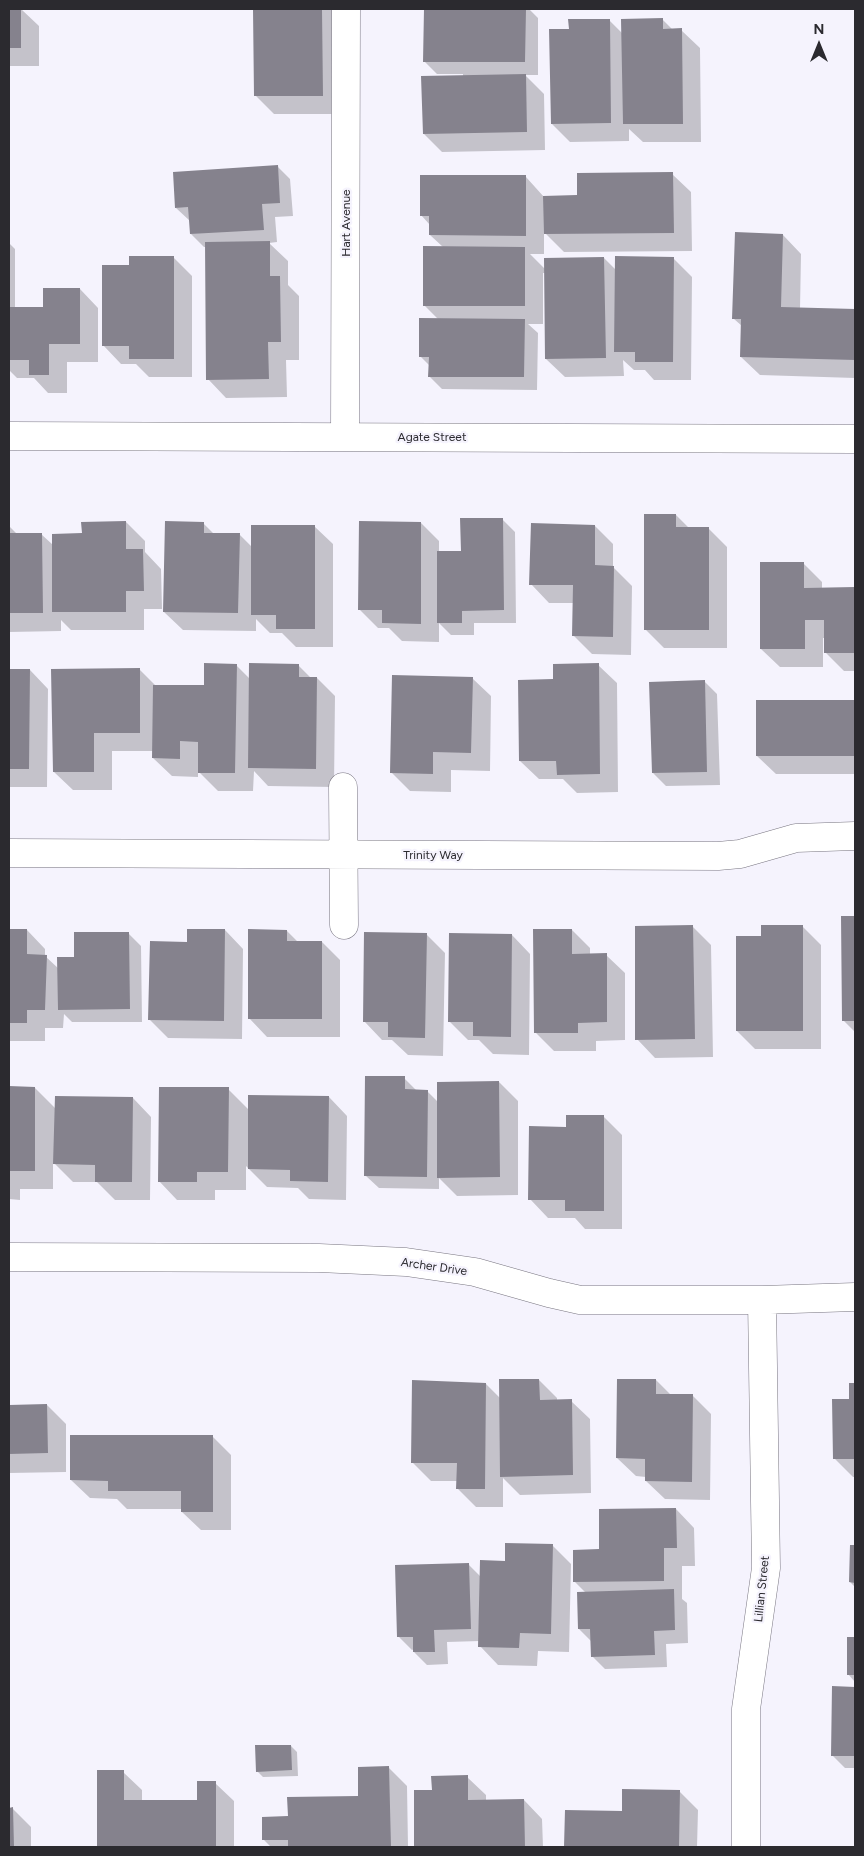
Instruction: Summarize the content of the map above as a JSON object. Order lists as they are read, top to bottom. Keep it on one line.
{"streets":{"street":["Hart Avenue","Agate Street","Trinity Way","Archer Drive","Lillian Street"]},"crossings":[["Hart Avenue","Agate Street"],["Archer Drive","Lillian Street"]],"north":"top"}
